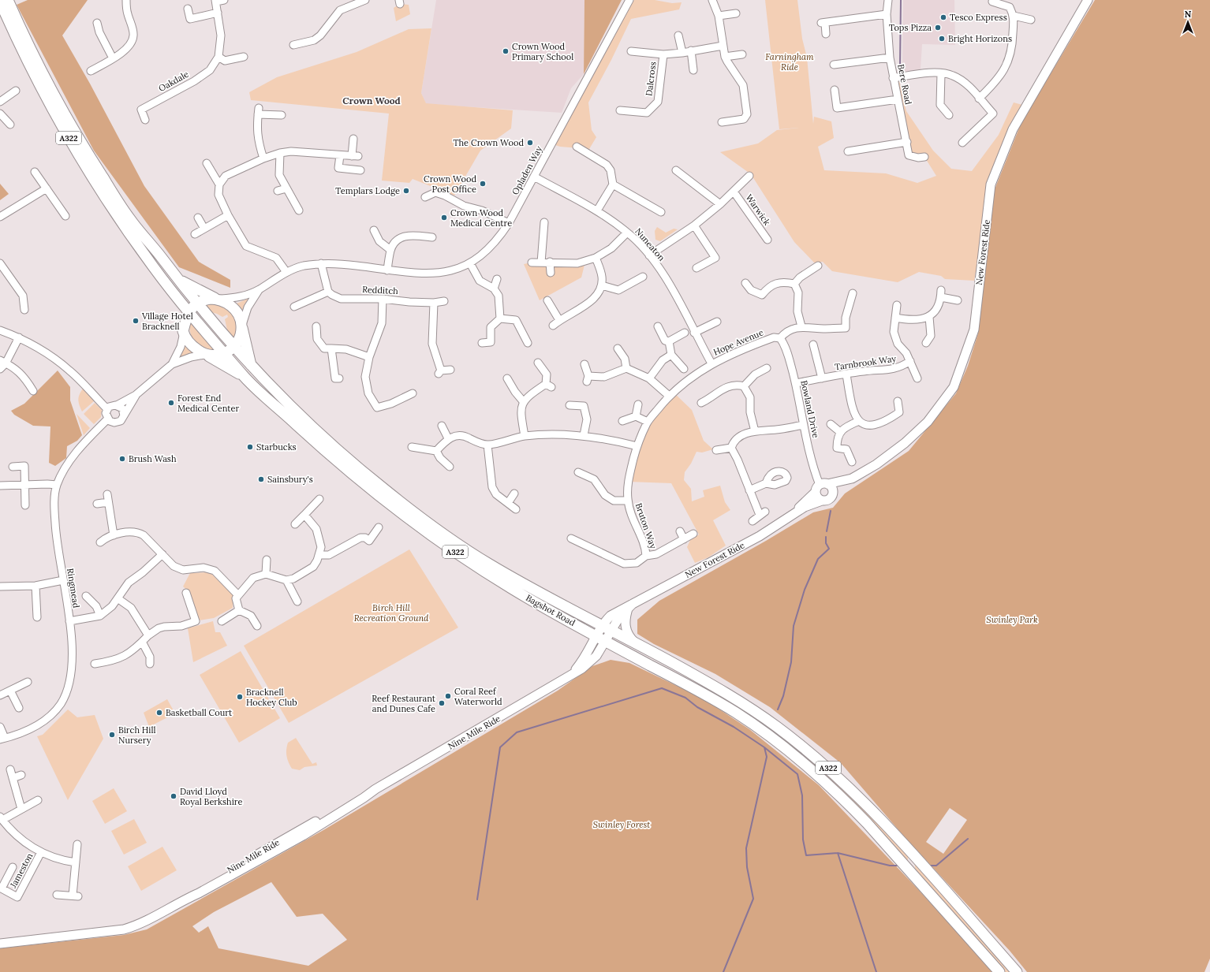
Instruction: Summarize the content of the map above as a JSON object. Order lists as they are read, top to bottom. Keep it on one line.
{"streets":{"highway":["A322","Bagshot Road"],"main road":["New Forest Ride","Nine Mile Ride"],"street":["Dalcross","Oakdale","Bere Road","Opladen Way","Warwick","Nuneaton","Redditch","Hope Avenue","Tarnbrook Way","Bowland Drive","Bruton Way","Ringmead","Jameston"]},"crossings":[["A322","Opladen Way"],["A322","Bagshot Road"],["Opladen Way","Nuneaton"],["Warwick","Nuneaton"],["Nuneaton","Hope Avenue"],["Nuneaton","Bruton Way"],["New Forest Ride","Bowland Drive"],["New Forest Ride","Bagshot Road"],["New Forest Ride","Nine Mile Ride"],["Hope Avenue","Bowland Drive"],["Hope Avenue","Bruton Way"],["Tarnbrook Way","Bowland Drive"],["Bagshot Road","Nine Mile Ride"]],"districts":["Crown Wood"],"parks":["Farningham Ride","Birch Hill Recreation Ground","Swinley Park","Swinley Forest"],"places":["Tesco Express","Tops Pizza","Bright Horizons","Crown Wood Primary School","The Crown Wood","Crown Wood Post Office","Templars Lodge","Crown Wood Medical Centre","Village Hotel Bracknell","Forest End Medical Center","Starbucks","Brush Wash","Sainsbury's","Coral Reef Waterworld","Bracknell Hockey Club","Reef Restaurant and Dunes Cafe","Basketball Court","Birch Hill Nursery","David Lloyd Royal Berkshire"],"north":"top"}
